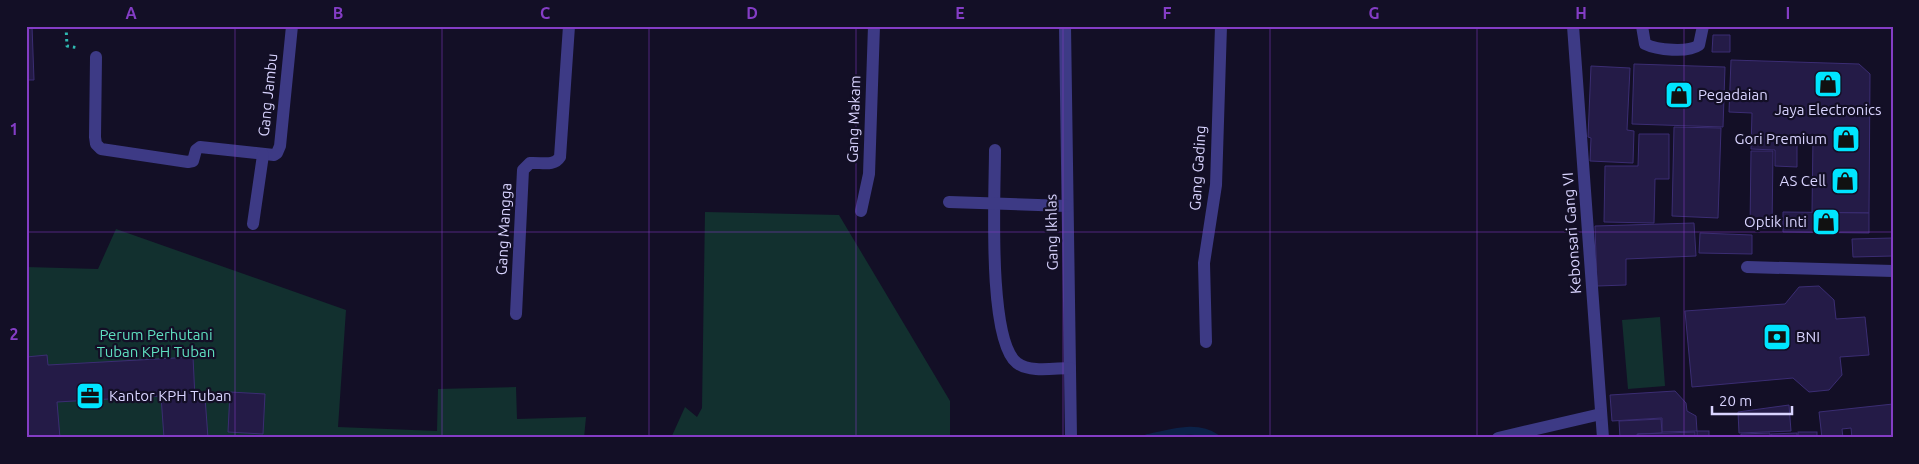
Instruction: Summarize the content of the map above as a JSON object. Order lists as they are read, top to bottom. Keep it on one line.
{"streets":{"street":["Gang Jambu","Gang Makam","Gang Gading","Gang Mangga","Gang Ikhlas","Kebonsari Gang VI"]},"parks":["Perum Perhutani Tuban KPH Tuban"],"places":{"shop":["Jaya Electronics","Pegadaian","Gori Premium","AS Cell","Optik Inti"],"bank":["BNI"],"office":["Kantor KPH Tuban"]},"scale_bar":"20 m","grid":{"columns":["A","B","C","D","E","F","G","H","I"],"rows":["1","2"]}}
